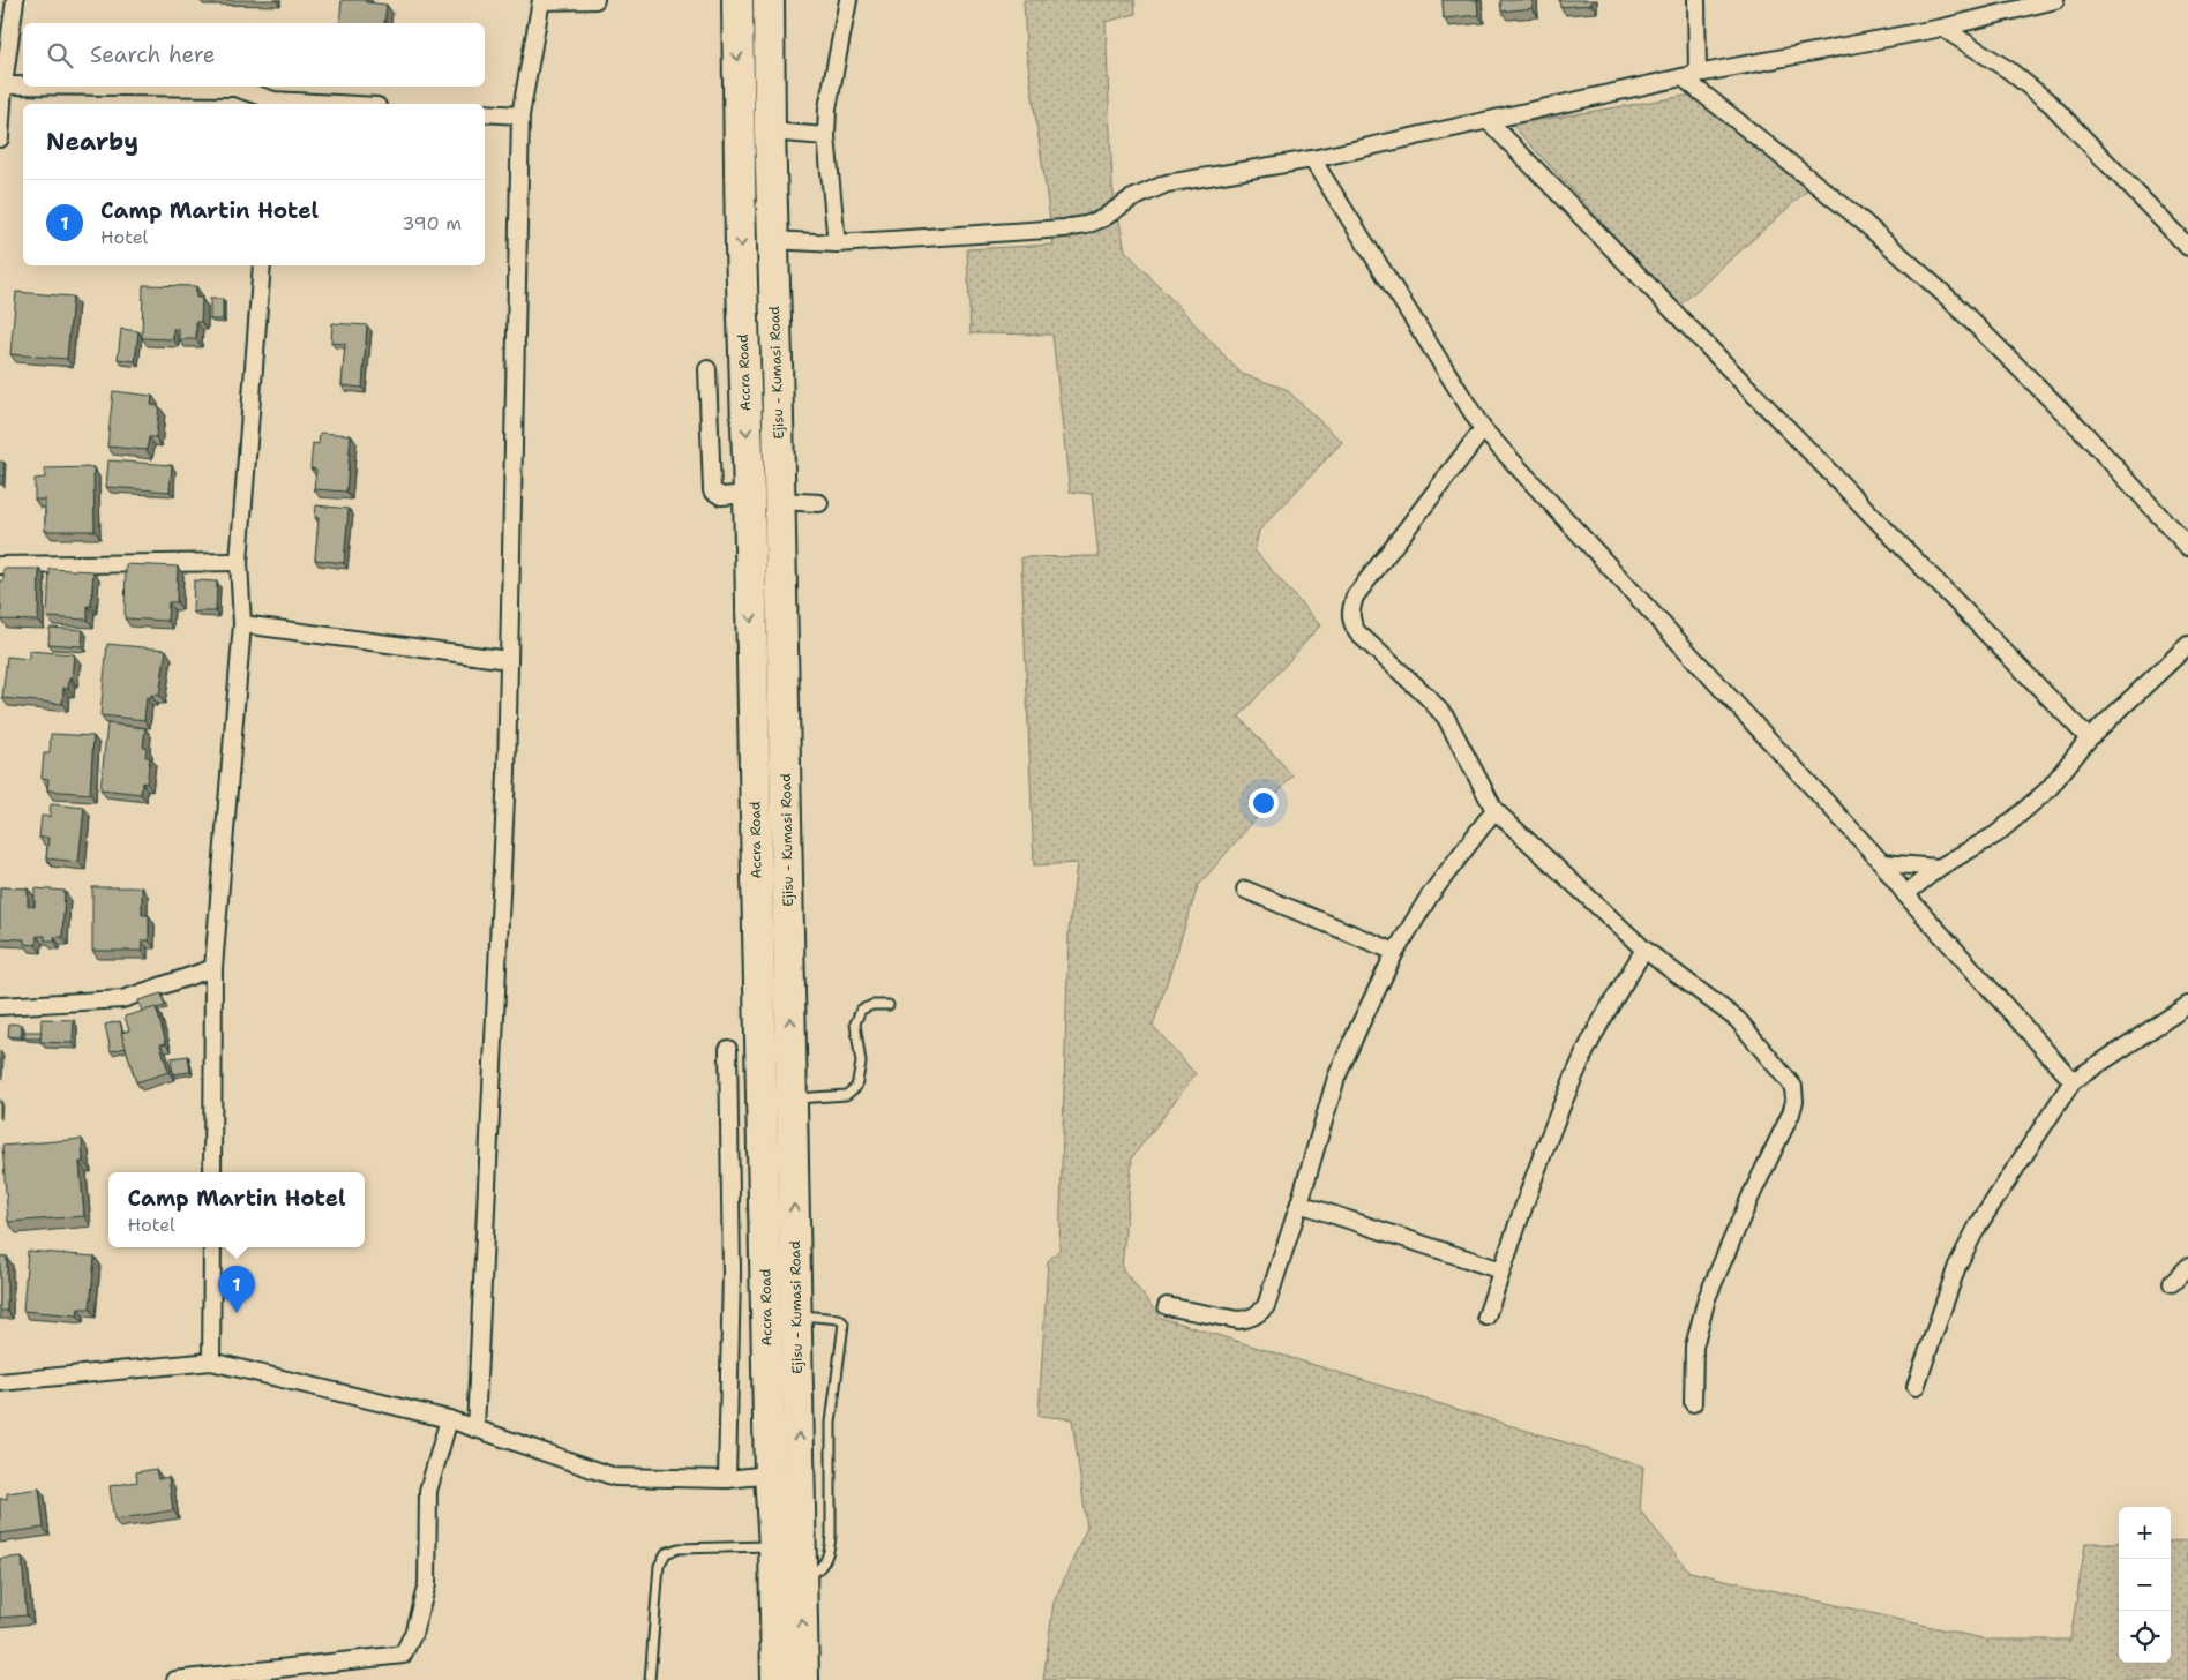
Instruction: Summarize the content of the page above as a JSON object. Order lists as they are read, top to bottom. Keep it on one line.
{"streets":{"highway":["Accra Road","Ejisu - Kumasi Road"]},"one_way":["Accra Road","Ejisu - Kumasi Road"],"page":{"search":"Search here","heading":"Nearby","list":[{"mark":"1","name":"Camp Martin Hotel","note":"Hotel","value":"390 m"}],"popup":["Camp Martin Hotel","Hotel"],"pins":"1","map_buttons":["+","−"]}}
